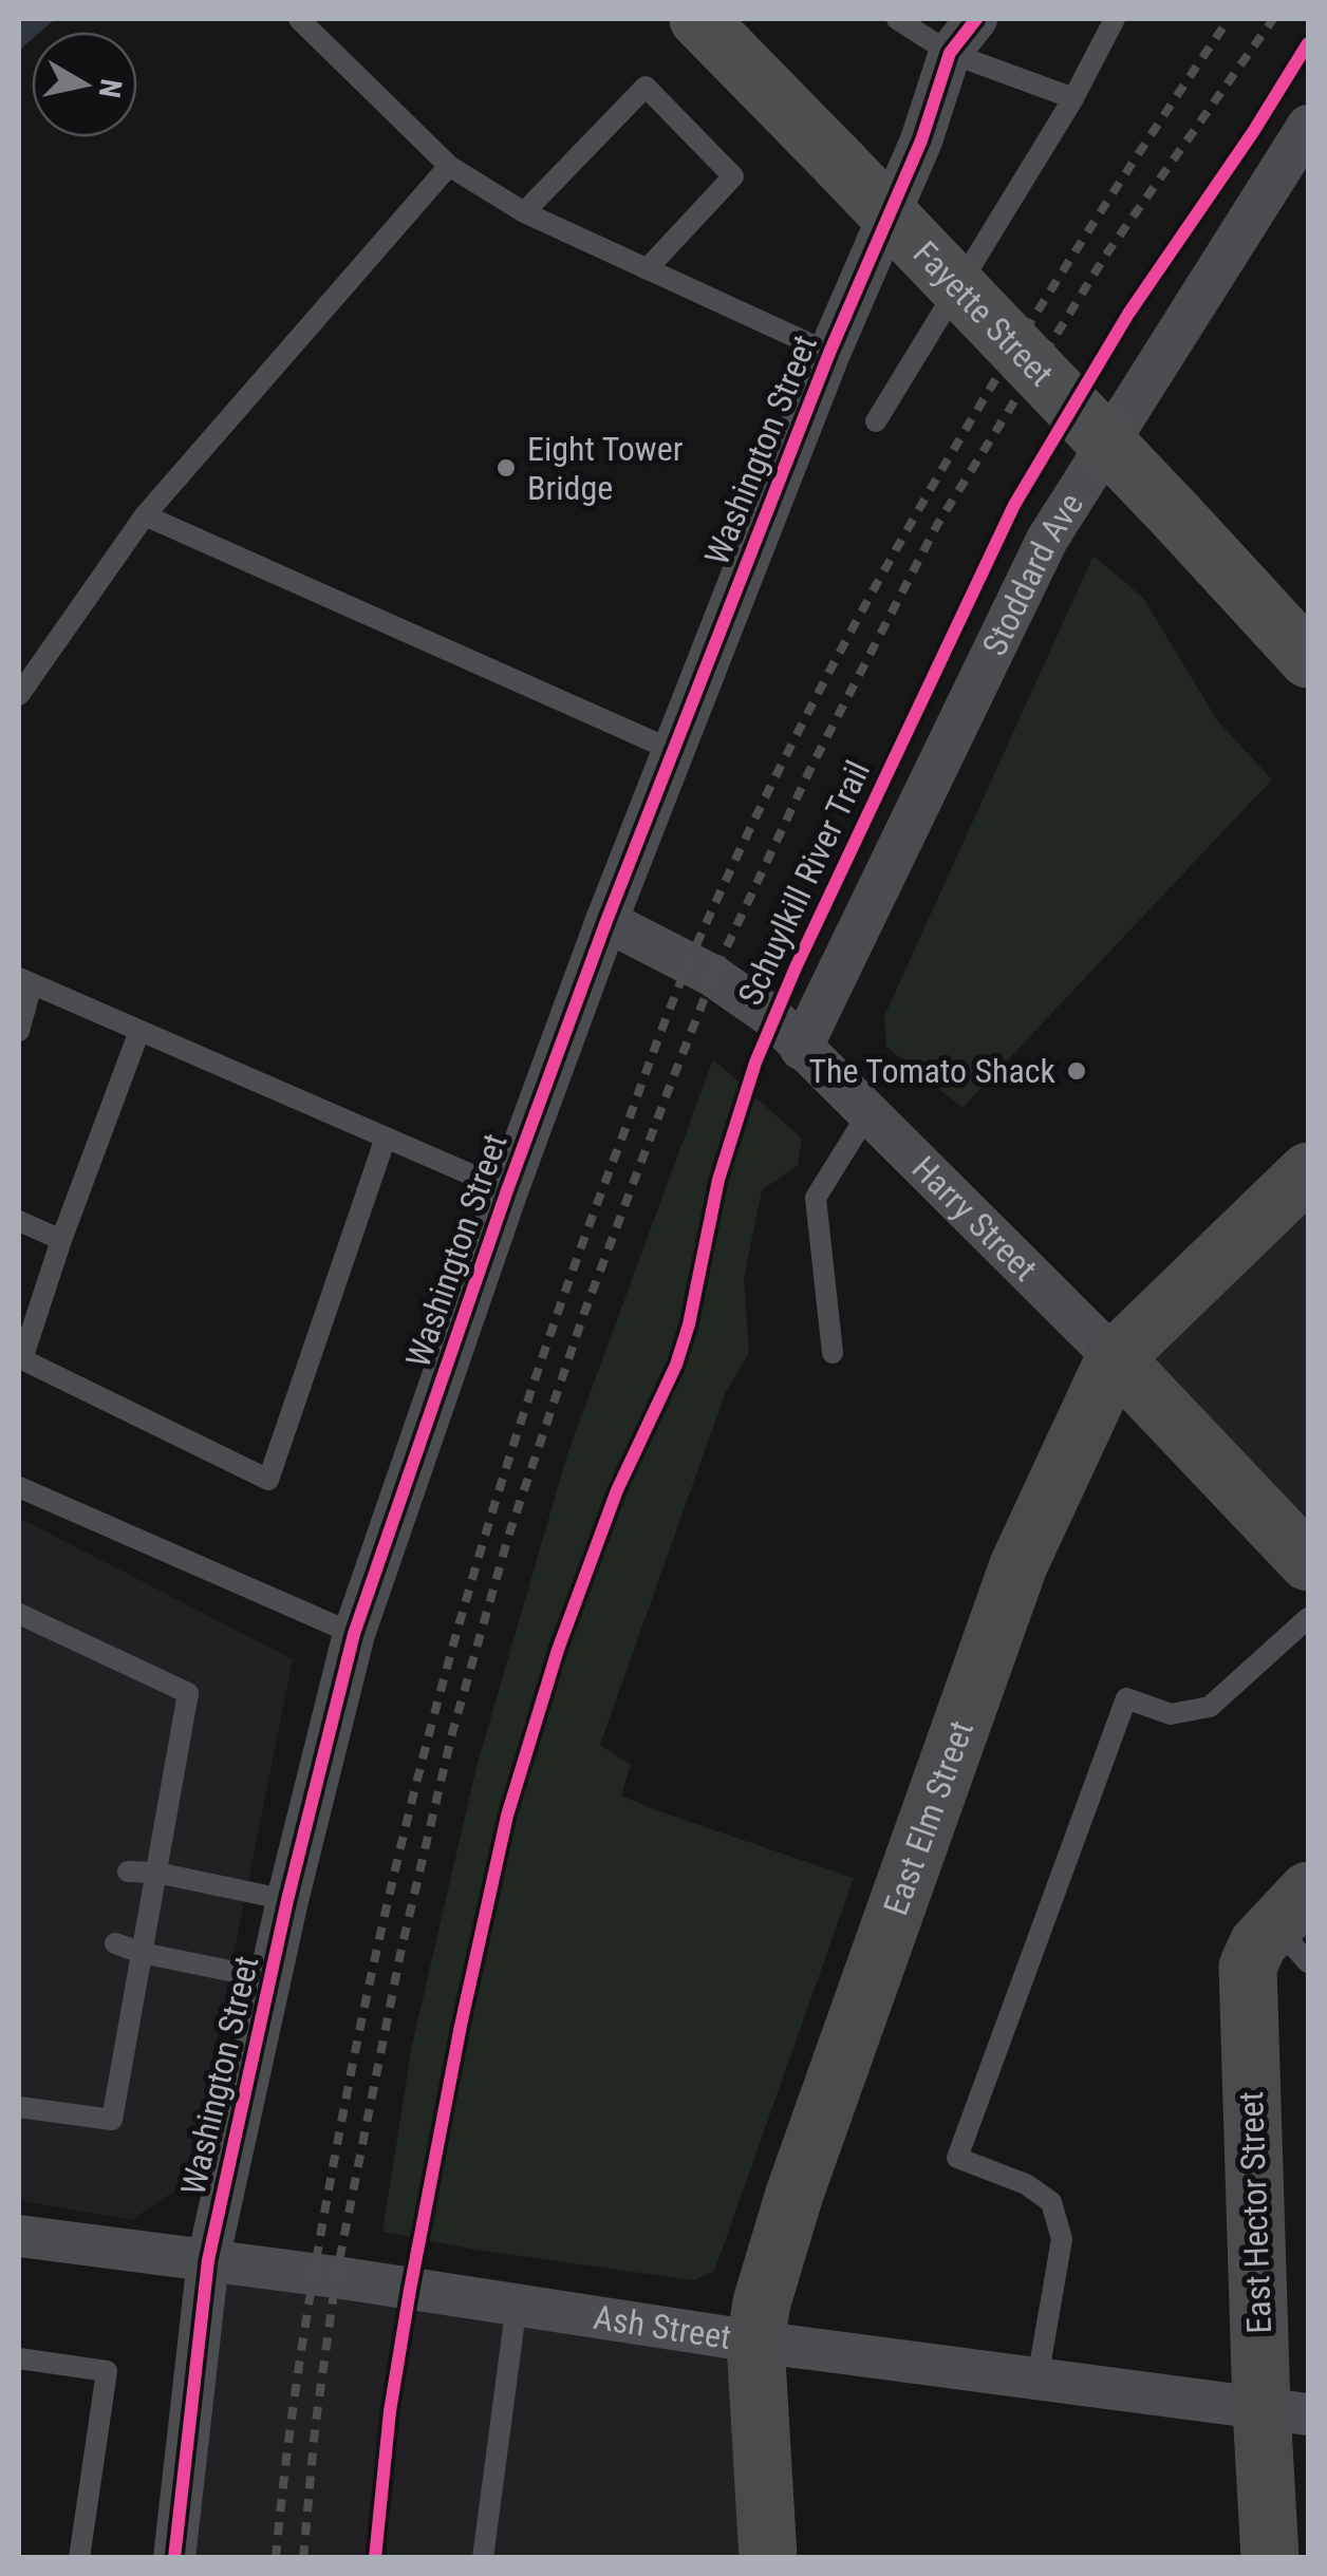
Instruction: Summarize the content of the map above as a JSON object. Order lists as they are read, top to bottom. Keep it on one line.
{"streets":{"main road":["Fayette Street","Harry Street","East Elm Street","East Hector Street"],"street":["Washington Street","Stoddard Ave","Ash Street"],"cycle path":["Schuylkill River Trail"]},"crossings":[["Washington Street","Harry Street"],["Washington Street","Ash Street"],["Stoddard Ave","Harry Street"],["Harry Street","East Elm Street"],["East Elm Street","Ash Street"],["East Hector Street","Ash Street"]],"places":["Eight Tower Bridge","The Tomato Shack"],"north":"right"}
